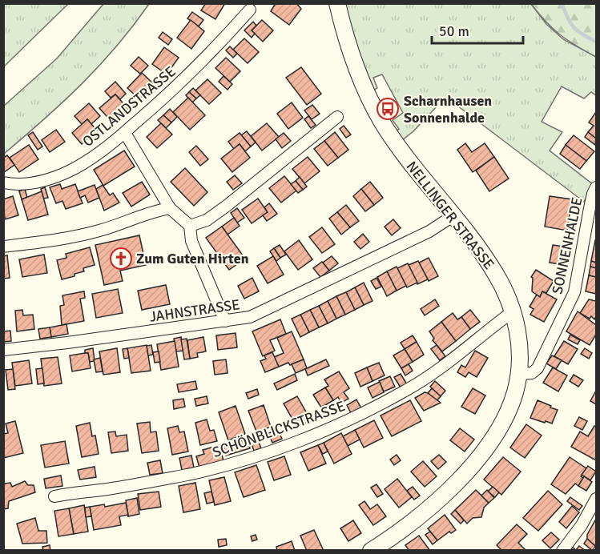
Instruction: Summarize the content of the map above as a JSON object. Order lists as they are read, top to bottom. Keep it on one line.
{"streets":{"main road":["NELLINGER STRASSE"],"street":["OSTLANDSTRASSE","SONNENHALDE","JAHNSTRASSE","SCHÖNBLICKSTRASSE"]},"crossings":[["NELLINGER STRASSE","SONNENHALDE"],["NELLINGER STRASSE","JAHNSTRASSE"],["NELLINGER STRASSE","SCHÖNBLICKSTRASSE"]],"places":{"bus stop":["Scharnhausen Sonnenhalde"],"church":["Zum Guten Hirten"]},"scale_bar":"50 m"}
